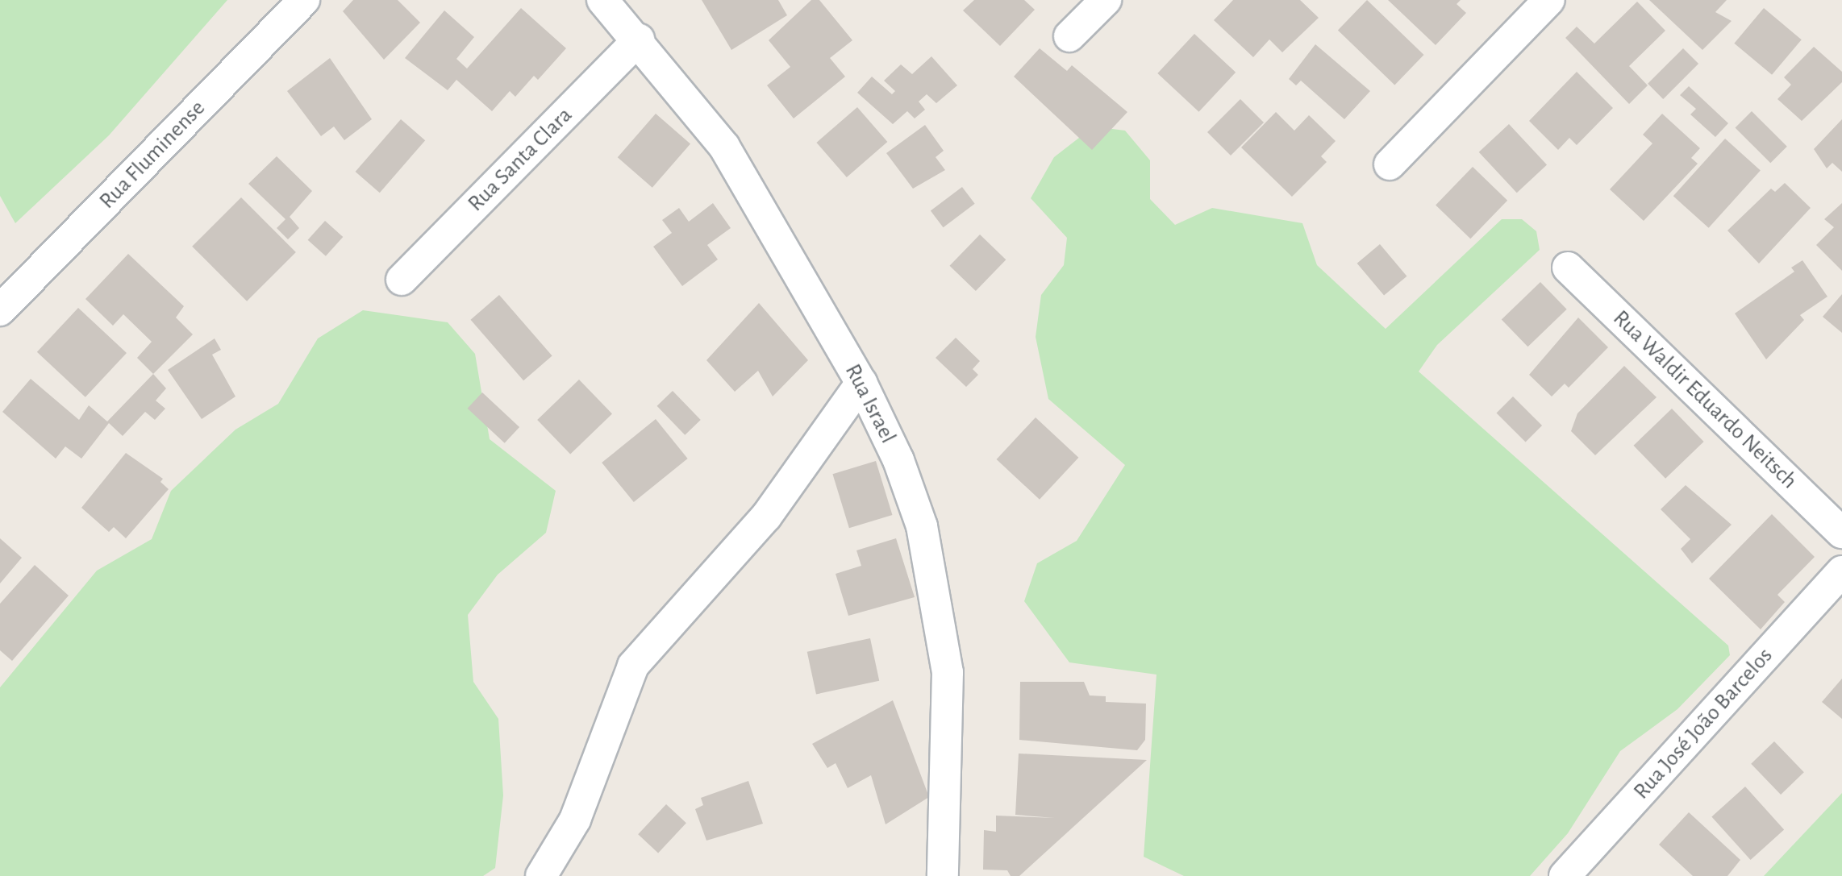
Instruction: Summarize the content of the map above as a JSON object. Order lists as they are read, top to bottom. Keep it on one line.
{"streets":{"street":["Rua Fluminense","Rua Santa Clara","Rua Waldir Eduardo Neitsch","Rua Israel","Rua José João Barcelos"]},"crossings":[["Rua Santa Clara","Rua Israel"]]}
